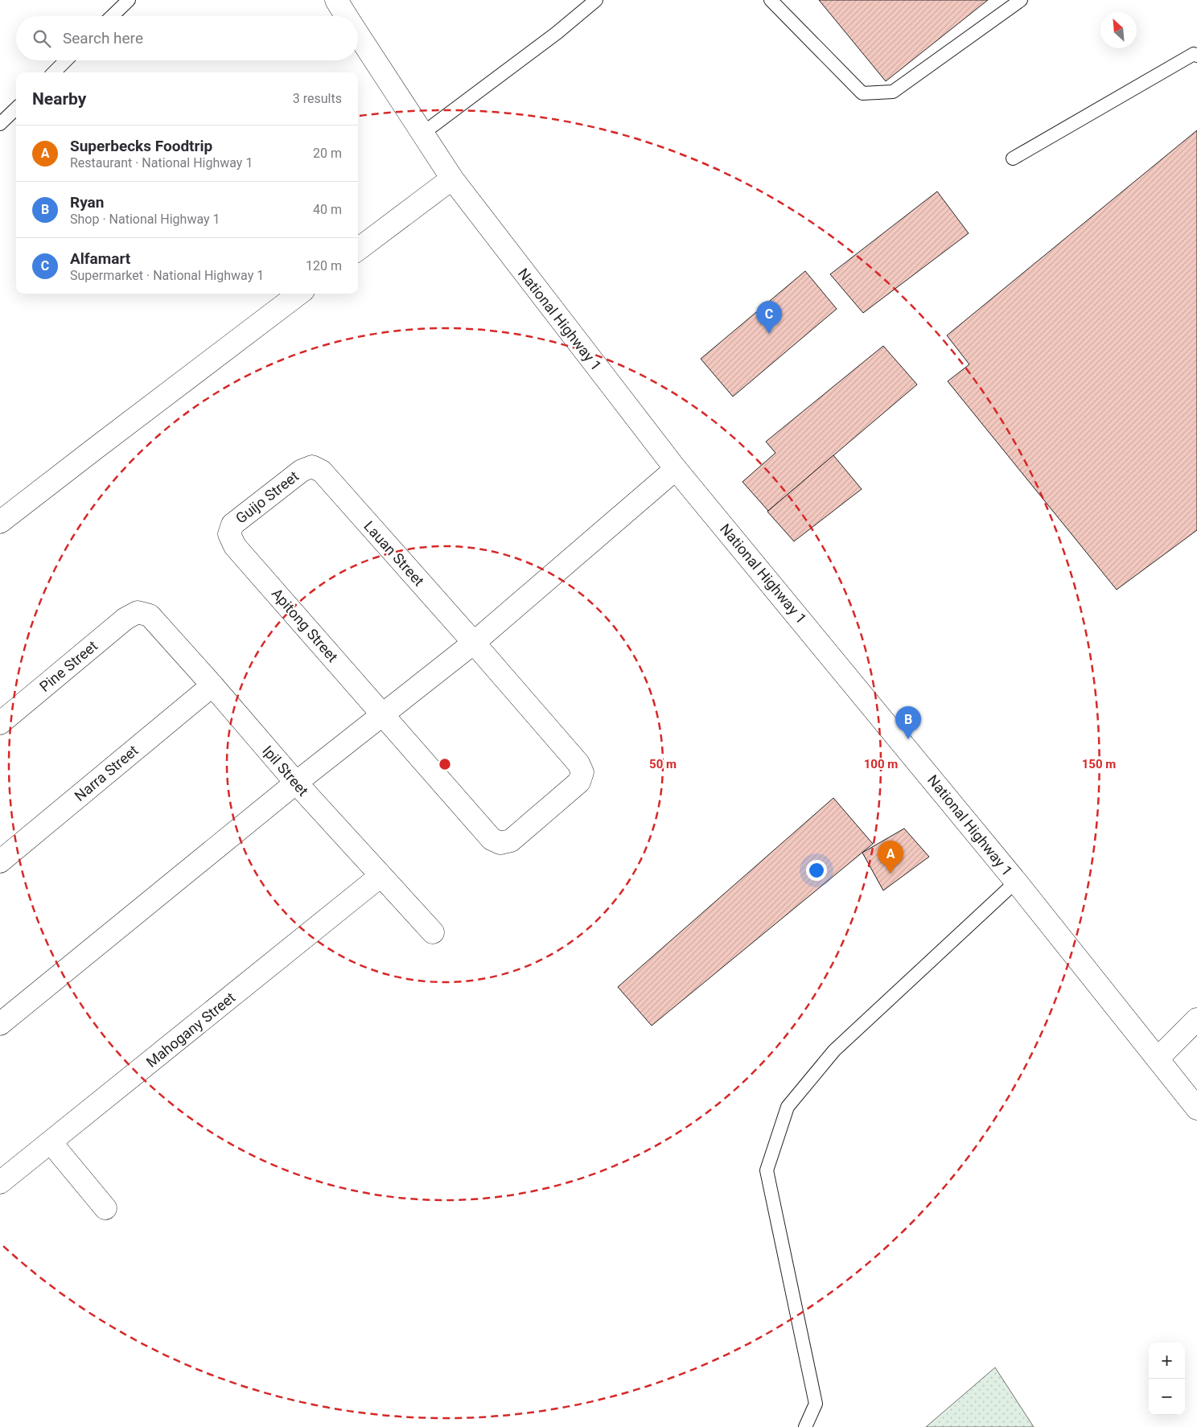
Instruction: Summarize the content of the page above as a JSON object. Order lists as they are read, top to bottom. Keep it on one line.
{"streets":{"main road":["National Highway 1","Guijo Street","Lauan Street","Apitong Street","Pine Street","Ipil Street","Narra Street","Mahogany Street"]},"crossings":[["Guijo Street","Lauan Street"],["Guijo Street","Apitong Street"],["Lauan Street","Apitong Street"],["Pine Street","Ipil Street"],["Ipil Street","Narra Street"],["Ipil Street","Mahogany Street"]],"north":"top left","page":{"search":"Search here","heading":["Nearby","3 results"],"list":[{"mark":"A","name":"Superbecks Foodtrip","note":"Restaurant · National Highway 1","value":"20 m"},{"mark":"B","name":"Ryan","note":"Shop · National Highway 1","value":"40 m"},{"mark":"C","name":"Alfamart","note":"Supermarket · National Highway 1","value":"120 m"}],"pins":["C","B","A"],"map_buttons":["+","−"]},"rings":["50 m","100 m","150 m"]}
